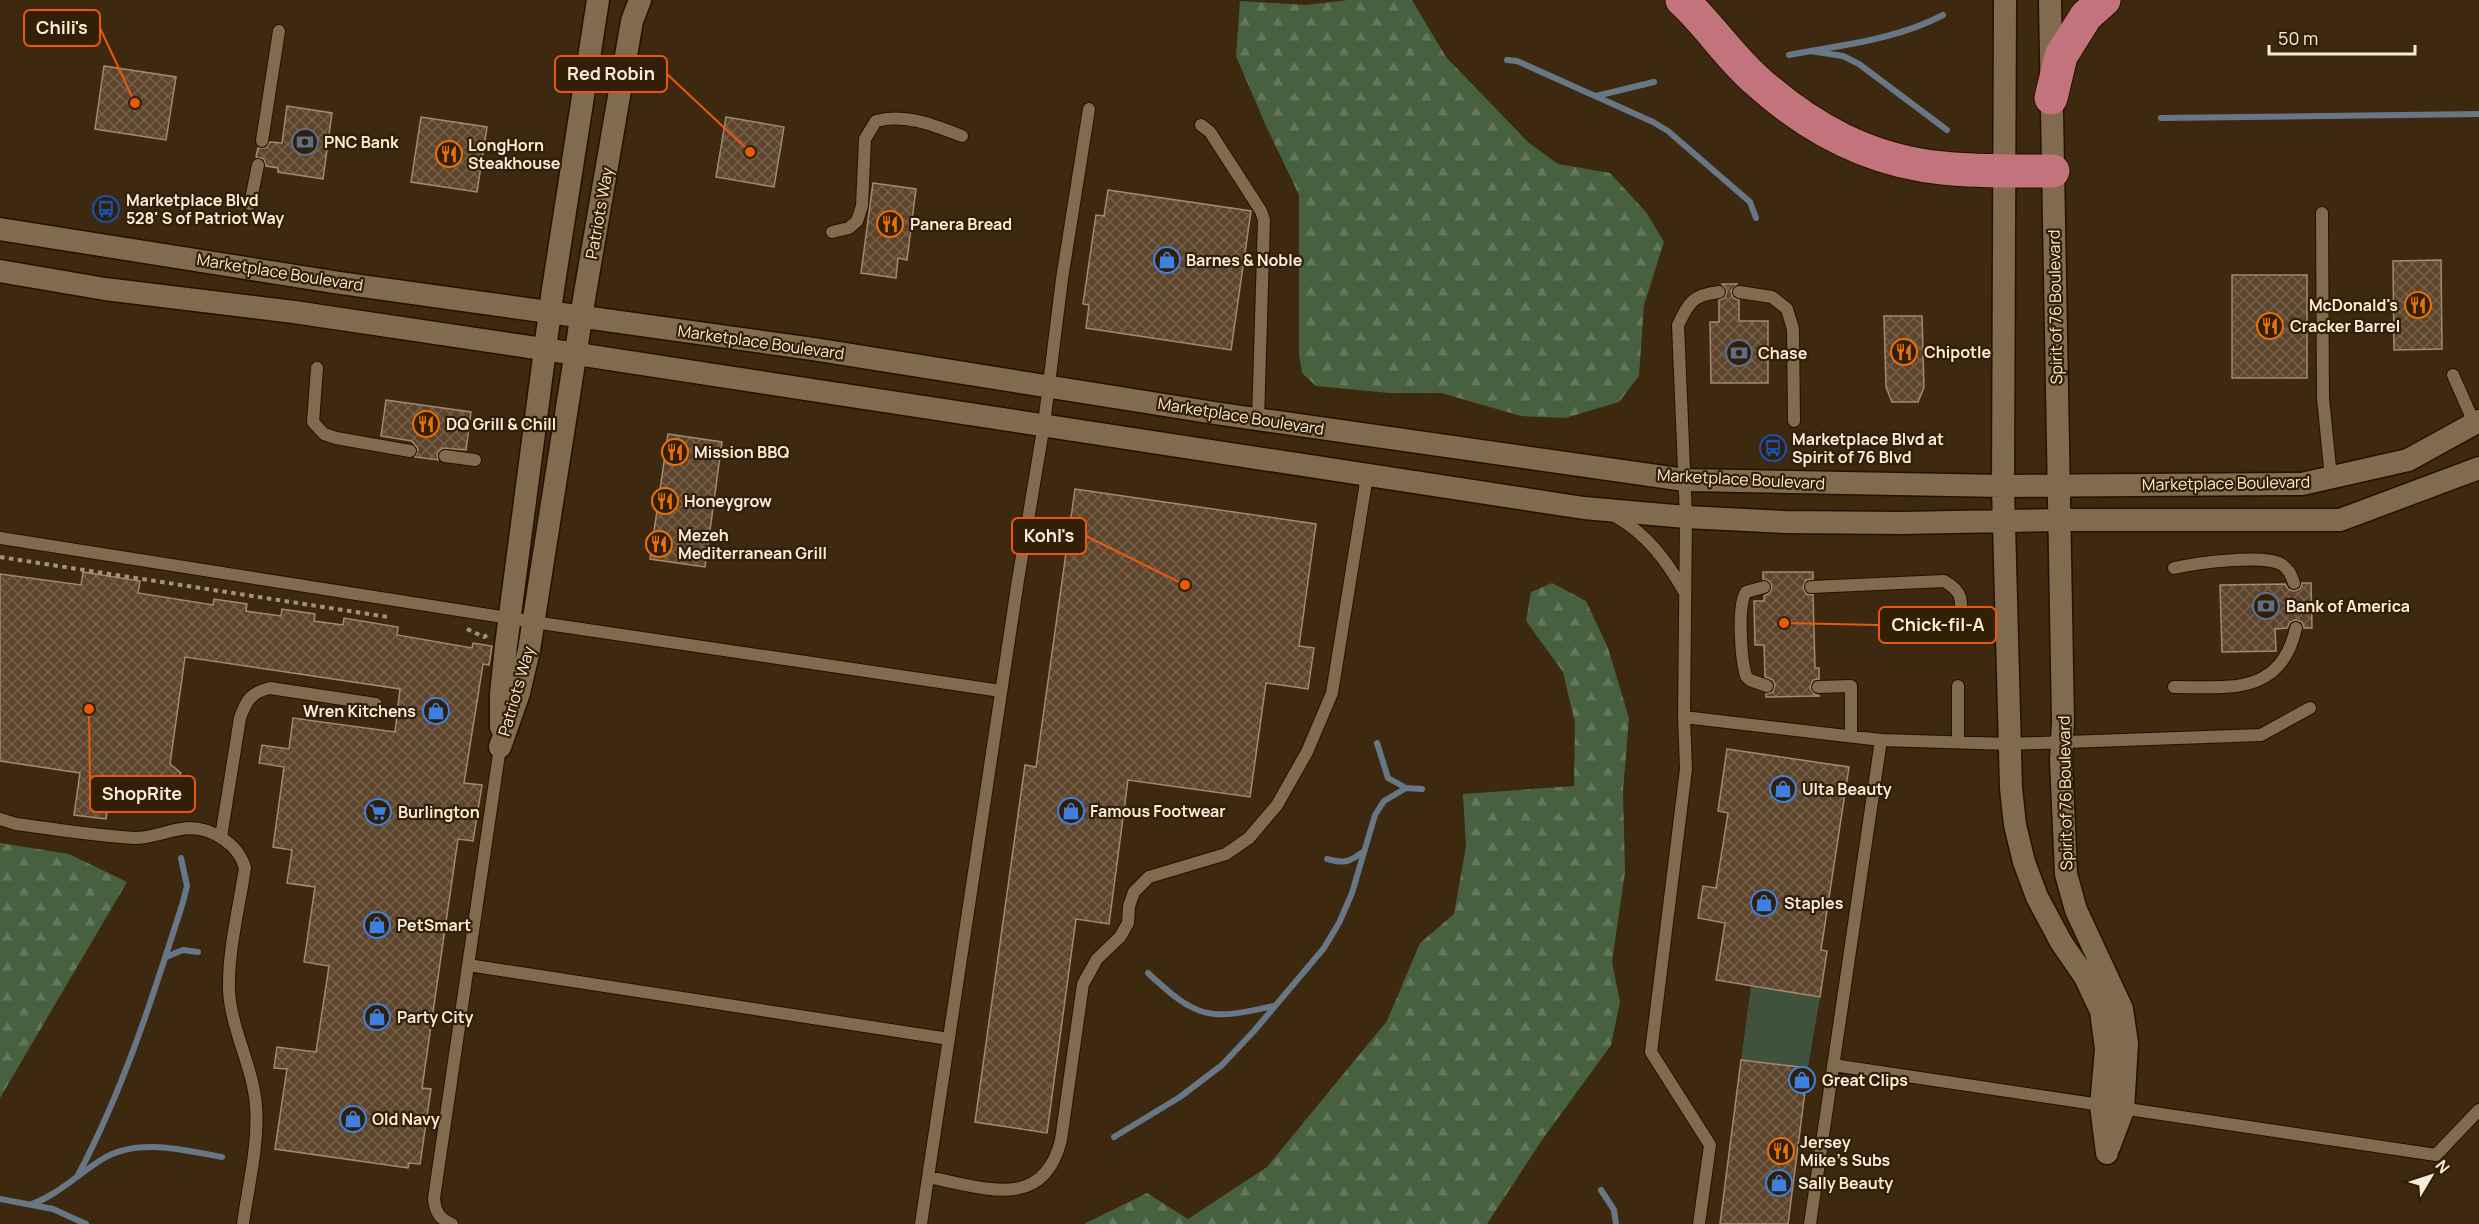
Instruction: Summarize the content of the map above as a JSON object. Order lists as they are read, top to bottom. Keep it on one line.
{"streets":{"street":["Patriots Way","Marketplace Boulevard","Spirit of 76 Boulevard"]},"crossings":[["Patriots Way","Marketplace Boulevard"],["Marketplace Boulevard","Spirit of 76 Boulevard"]],"places":{"other":["Chili's","Red Robin","Kohl's","Chick-fil-A","ShopRite"],"bank":["PNC Bank","Chase","Bank of America"],"restaurant":["LongHorn Steakhouse","Panera Bread","McDonald's","Cracker Barrel","Chipotle","DQ Grill & Chill","Mission BBQ","Honeygrow","Mezeh Mediterranean Grill","Jersey Mike's Subs"],"bus stop":["Marketplace Blvd 528' S of Patriot Way","Marketplace Blvd at Spirit of 76 Blvd"],"shop":["Barnes & Noble","Wren Kitchens","Ulta Beauty","Famous Footwear","Staples","PetSmart","Party City","Great Clips","Old Navy","Sally Beauty"],"supermarket":["Burlington"]},"scale_bar":"50 m","north":"top right"}
